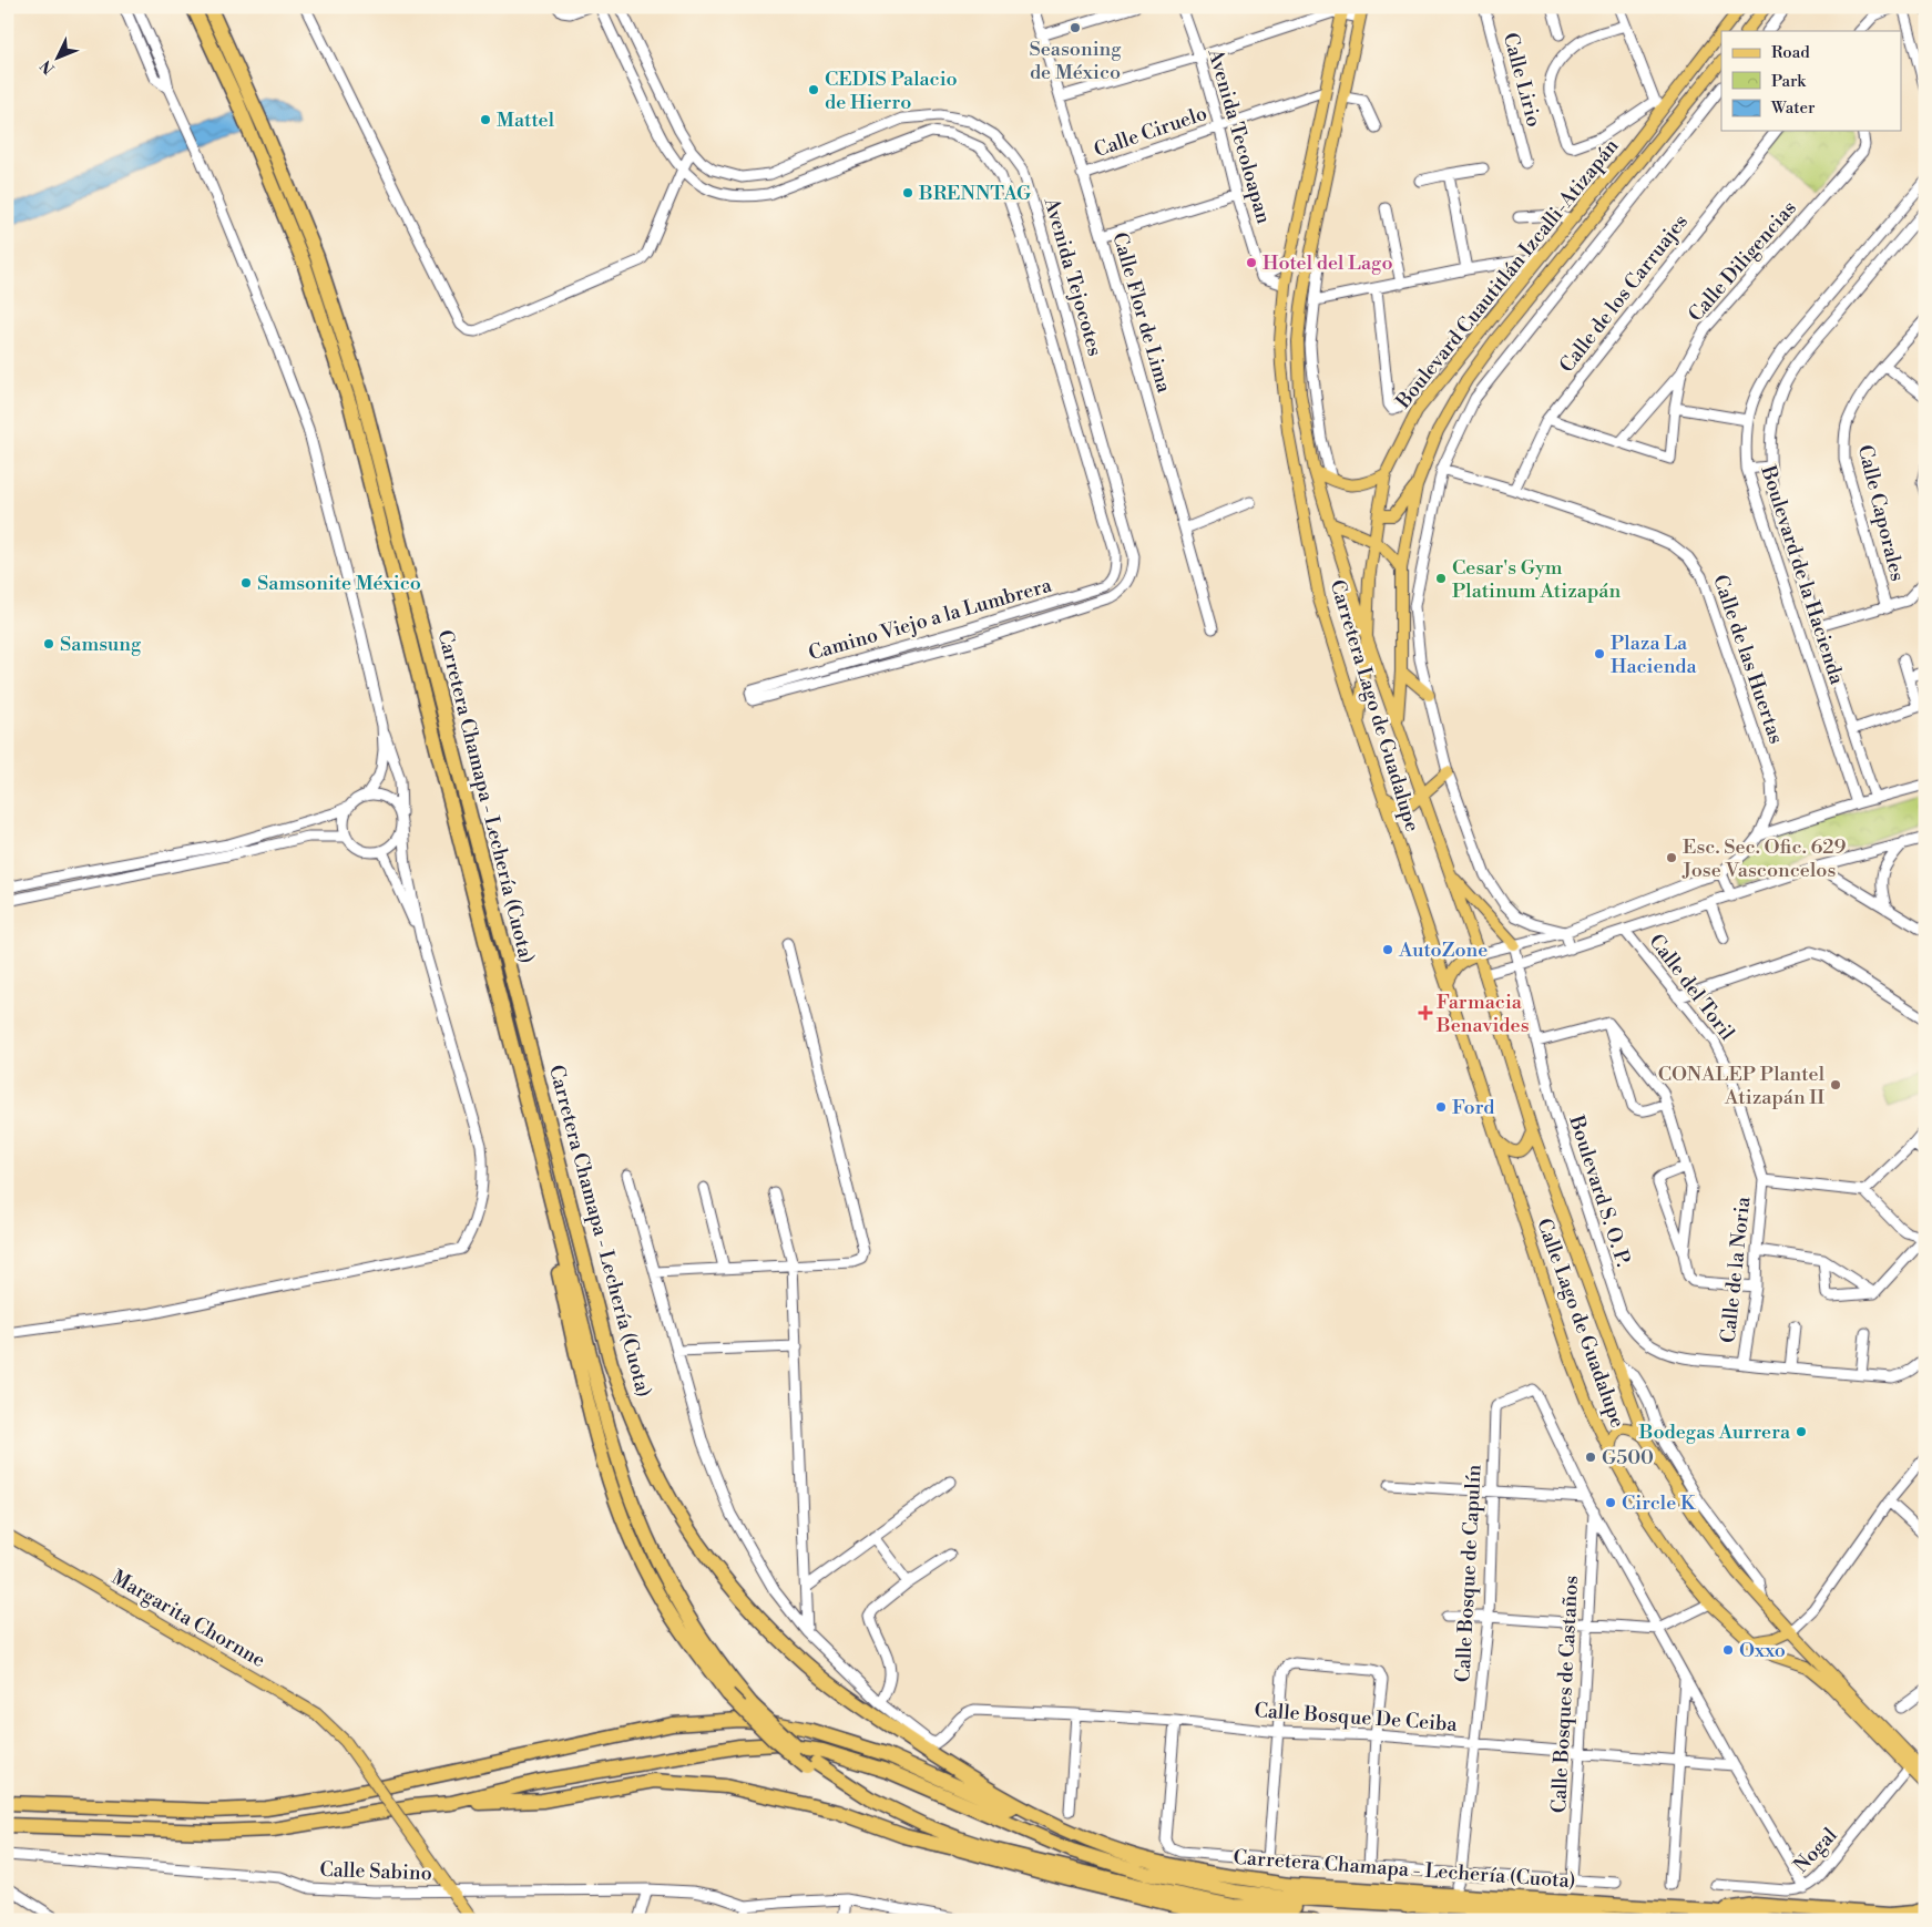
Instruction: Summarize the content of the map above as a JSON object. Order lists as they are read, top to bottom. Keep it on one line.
{"streets":{"highway":["Carretera Chamapa - Lechería (Cuota)"],"main road":["Boulevard Cuautitlán Izcalli-Atizapán","Carretera Lago de Guadalupe","Calle Lago de Guadalupe","Margarita Chornne"],"street":["Calle Lirio","Calle Ciruelo","Avenida Tecoloapan","Calle Diligencias","Avenida Tejocotes","Calle de los Carruajes","Calle Flor de Lima","Calle Caporales","Boulevard de la Hacienda","Camino Viejo a la Lumbrera","Calle de las Huertas","Calle del Toril","Boulevard S. O. P.","Calle de la Noria","Calle Bosque de Capulín","Calle Bosques de Castaños","Calle Bosque De Ceiba","Nogal","Calle Sabino"]},"crossings":[["Calle Ciruelo","Avenida Tecoloapan"],["Calle Ciruelo","Calle Flor de Lima"],["Calle Ciruelo","Carretera Lago de Guadalupe"],["Boulevard Cuautitlán Izcalli-Atizapán","Carretera Lago de Guadalupe"],["Avenida Tejocotes","Camino Viejo a la Lumbrera"],["Calle de los Carruajes","Calle de las Huertas"],["Carretera Lago de Guadalupe","Calle Lago de Guadalupe"],["Calle del Toril","Calle de la Noria"],["Boulevard S. O. P.","Calle de la Noria"],["Calle Lago de Guadalupe","Nogal"],["Calle Bosque de Capulín","Calle Bosque De Ceiba"],["Margarita Chornne","Calle Sabino"],["Calle Bosques de Castaños","Calle Bosque De Ceiba"]],"places":{"other":["Seasoning de México","CEDIS Palacio de Hierro","Mattel","BRENNTAG","Hotel del Lago","Cesar's Gym Platinum Atizapán","Samsonite México","Samsung","Plaza La Hacienda","Esc. Sec. Ofic. 629 Jose Vasconcelos","AutoZone","CONALEP Plantel Atizapán II","Ford","Bodegas Aurrera","G500","Circle K","Oxxo"],"health":["Farmacia Benavides"]},"legend":["Road","Park","Water"],"north":"bottom left"}
